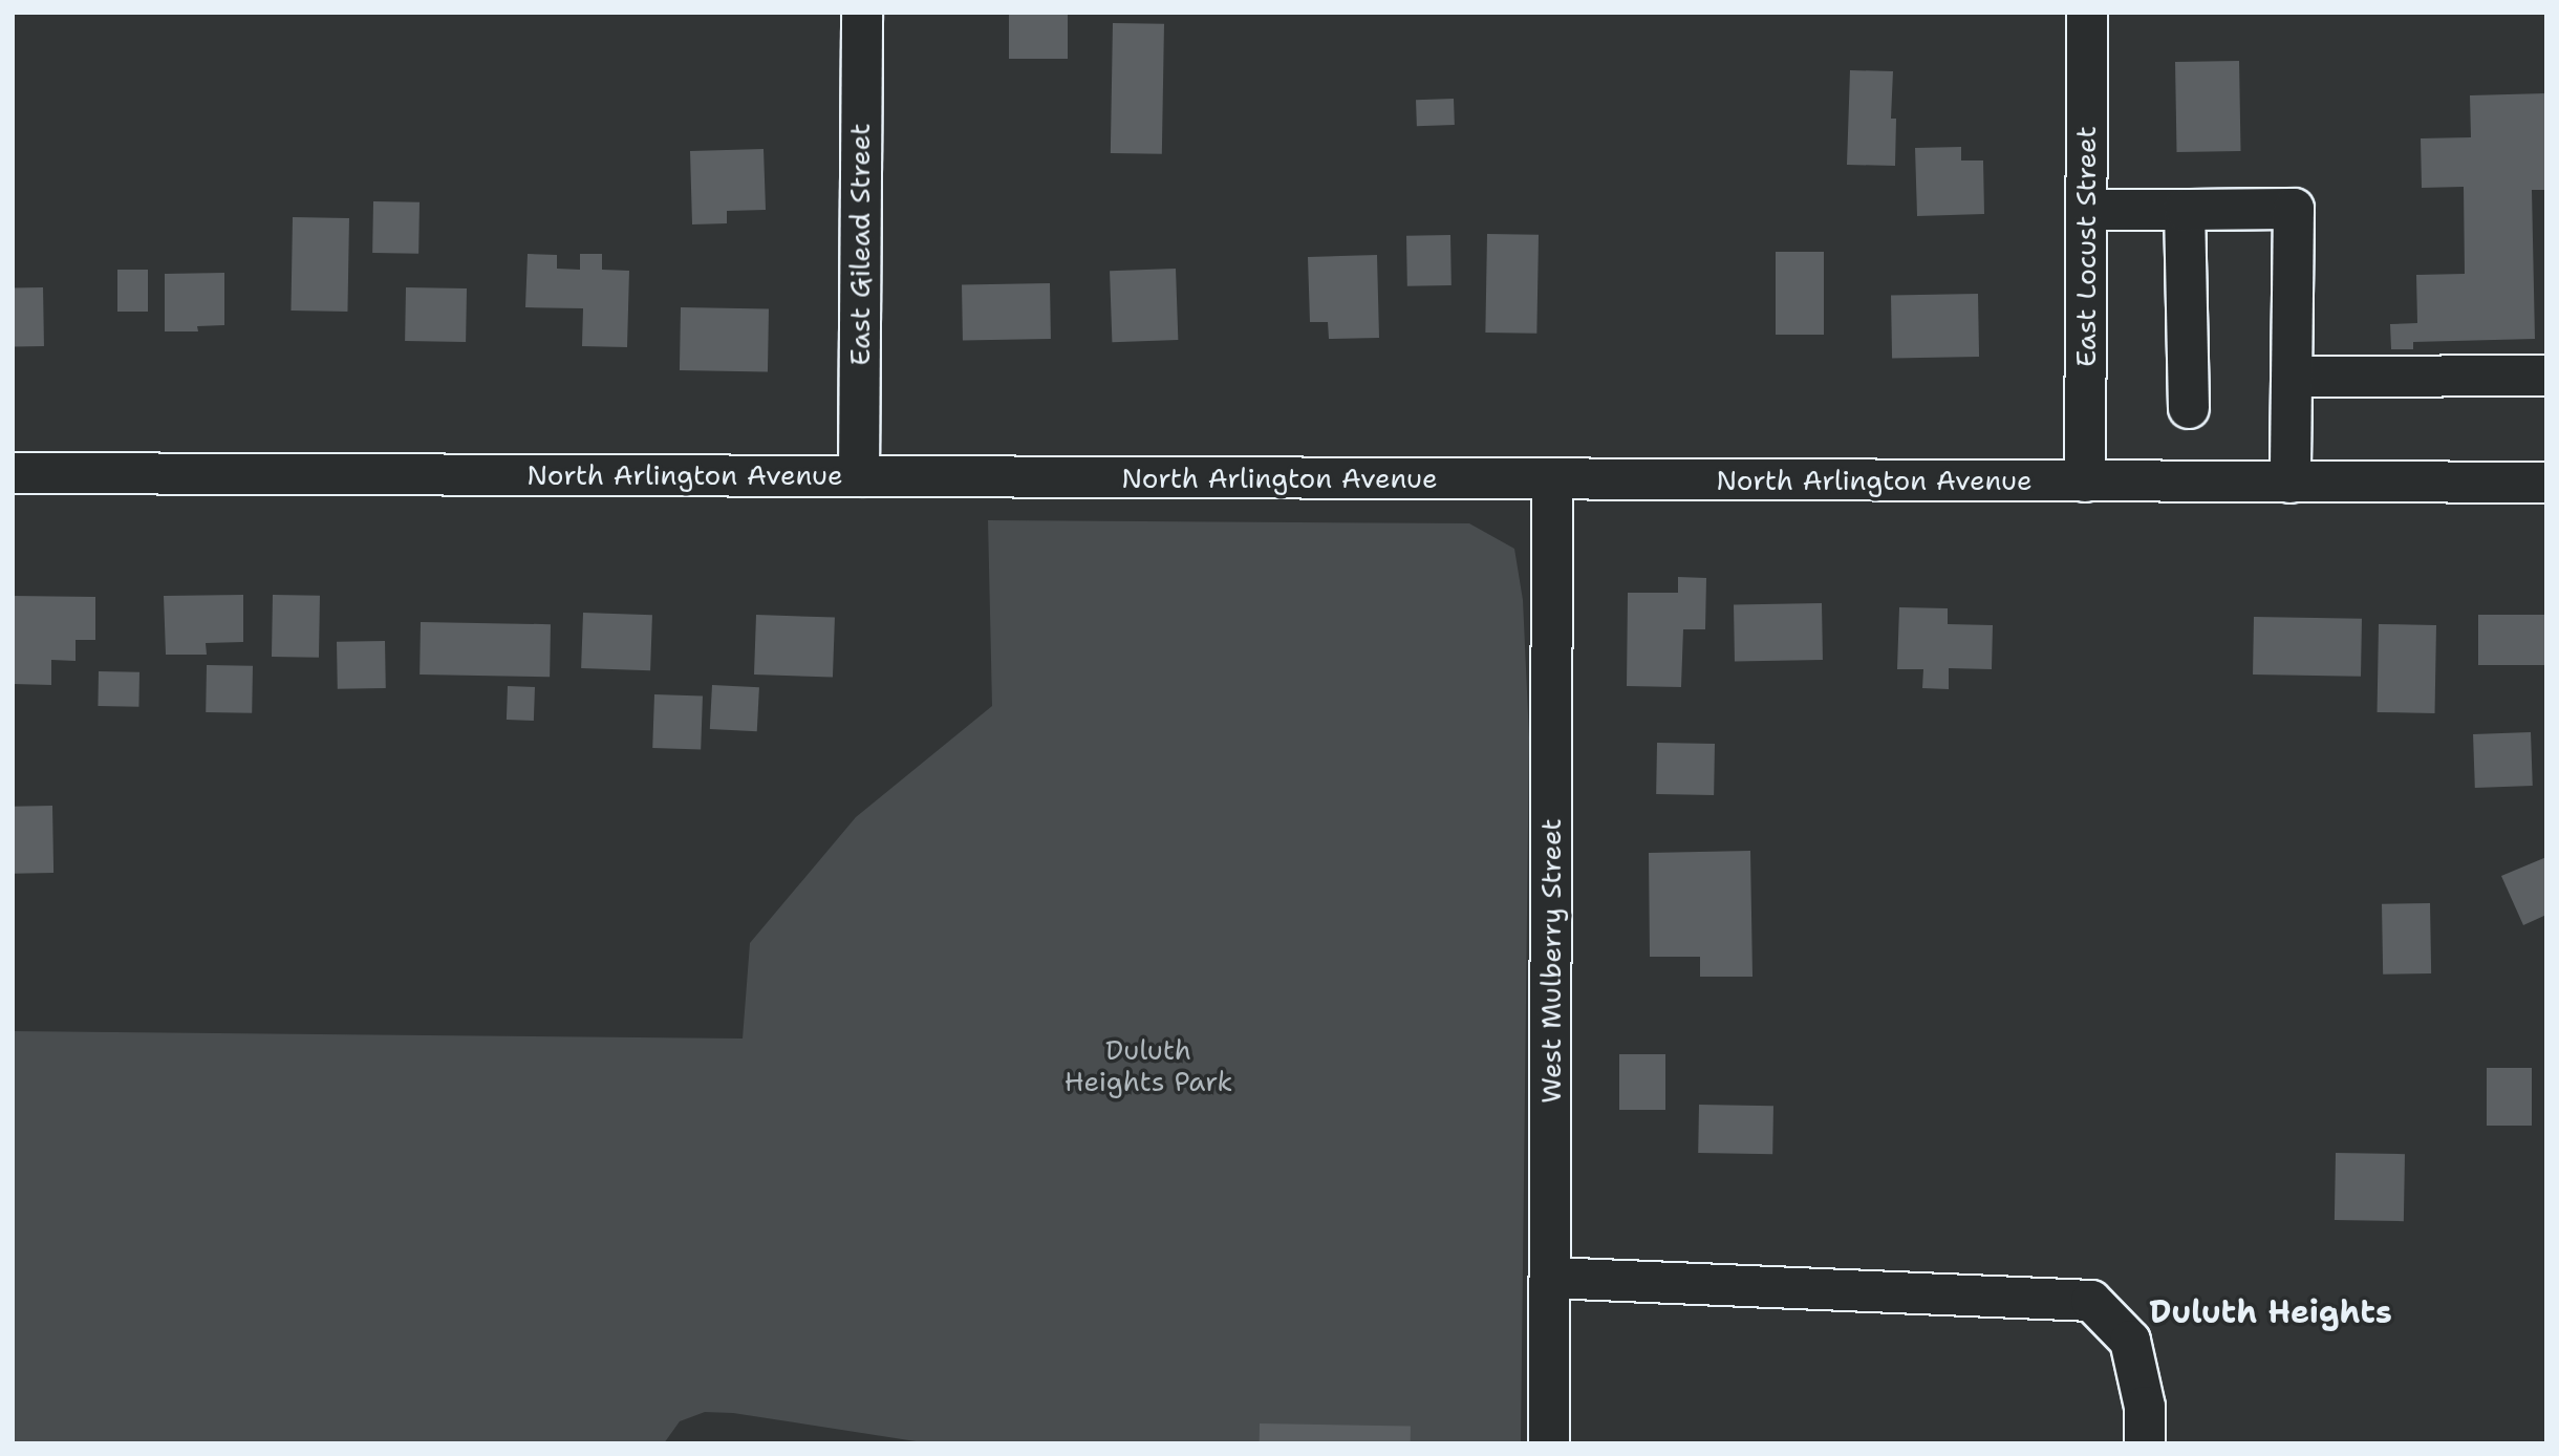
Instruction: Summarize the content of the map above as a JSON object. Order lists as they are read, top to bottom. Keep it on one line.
{"streets":{"street":["East Gilead Street","East Locust Street","North Arlington Avenue","West Mulberry Street"]},"crossings":[["East Gilead Street","North Arlington Avenue"],["East Locust Street","North Arlington Avenue"],["North Arlington Avenue","West Mulberry Street"]],"districts":["Duluth Heights"],"parks":["Duluth Heights Park"]}
